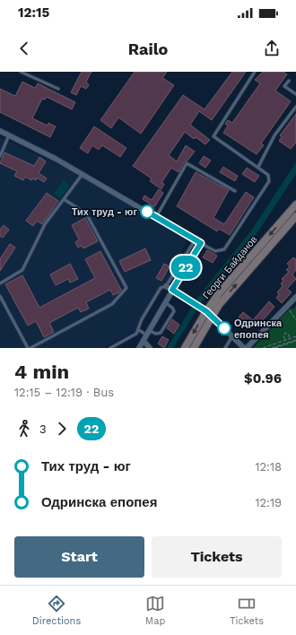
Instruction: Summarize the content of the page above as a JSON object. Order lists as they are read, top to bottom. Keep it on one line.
{"streets":{"main road":["Георги Байданов"]},"places":["Тих труд - юг","Одринска епопея"],"lines":["bus line 22"],"page":{"status":"12:15","header":"Railo","on_map":"22","heading":["4 min","12:15 – 12:19 · Bus","$0.96"],"legs":["3","22"],"list":[{"name":"Тих труд - юг","value":"12:18"},{"name":"Одринска епопея","value":"12:19"}],"buttons":["Start","Tickets"],"tabs":["Directions","Map","Tickets"]}}
